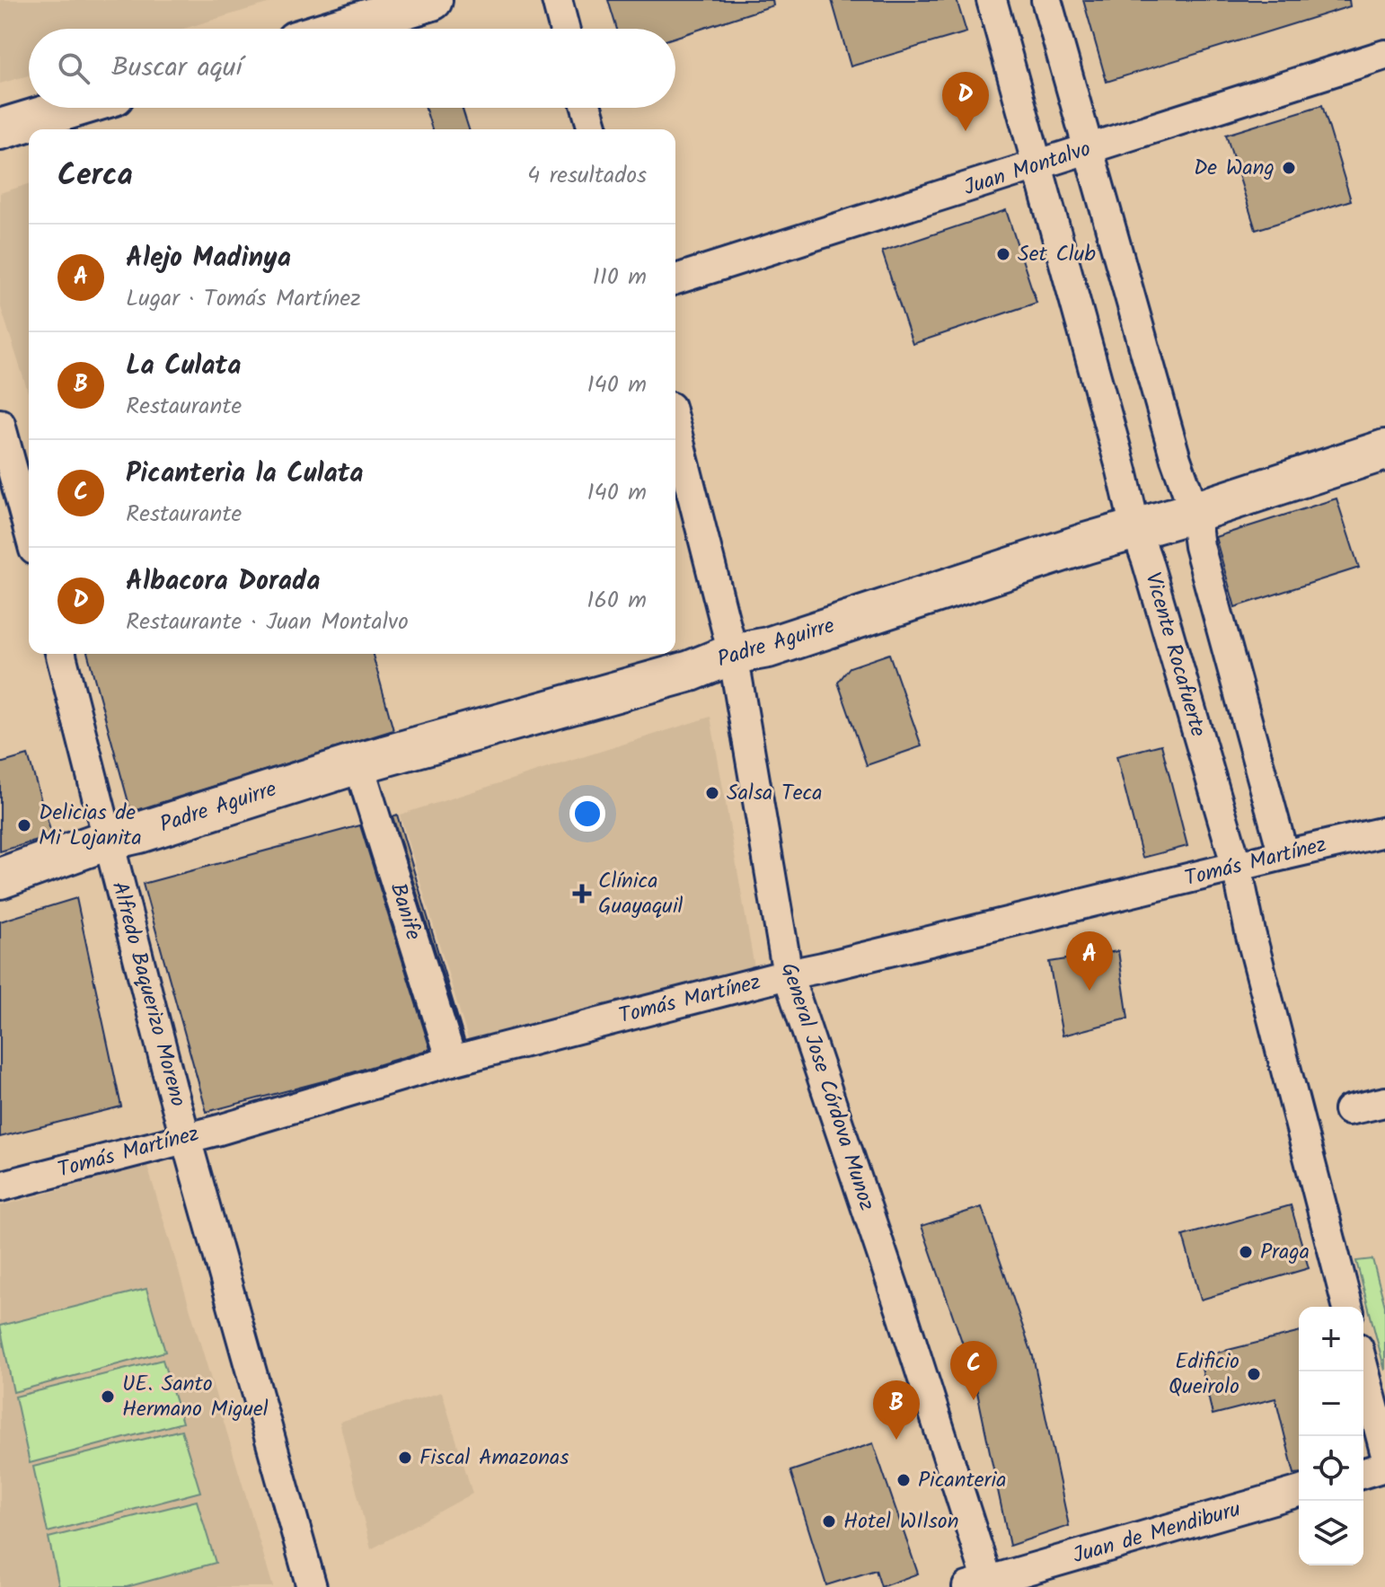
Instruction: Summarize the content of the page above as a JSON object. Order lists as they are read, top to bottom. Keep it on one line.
{"streets":{"main road":["Padre Aguirre"],"street":["Juan Montalvo","Vicente Rocafuerte","Tomás Martínez","Banife","Alfredo Baquerizo Moreno","General Jose Córdova Munoz","Juan de Mendiburu"]},"crossings":[["Juan Montalvo","Vicente Rocafuerte"],["Padre Aguirre","Vicente Rocafuerte"],["Padre Aguirre","Banife"],["Padre Aguirre","Alfredo Baquerizo Moreno"],["Padre Aguirre","General Jose Córdova Munoz"],["Vicente Rocafuerte","Tomás Martínez"],["Tomás Martínez","Banife"],["Tomás Martínez","Alfredo Baquerizo Moreno"],["Tomás Martínez","General Jose Córdova Munoz"],["General Jose Córdova Munoz","Juan de Mendiburu"]],"places":{"other":["De Wang","Set Club","Salsa Teca","Delicias de Mi Lojanita","Praga","Edificio Queirolo","UE. Santo Hermano Miguel","Fiscal Amazonas","Picanteria","Hotel WIlson"],"health":["Clínica Guayaquil"]},"page":{"search":"Buscar aquí","pins":["D","A","C","B"],"heading":["Cerca","4 resultados"],"list":[{"mark":"A","name":"Alejo Madinya","note":"Lugar · Tomás Martínez","value":"110 m"},{"mark":"B","name":"La Culata","note":"Restaurante","value":"140 m"},{"mark":"C","name":"Picanteria la Culata","note":"Restaurante","value":"140 m"},{"mark":"D","name":"Albacora Dorada","note":"Restaurante · Juan Montalvo","value":"160 m"}],"map_buttons":["+","−"]}}
